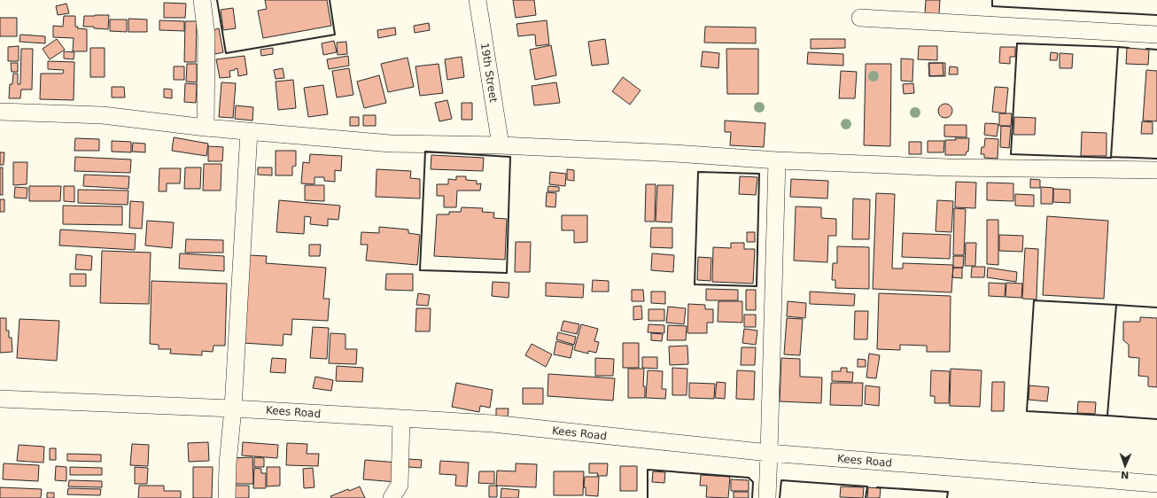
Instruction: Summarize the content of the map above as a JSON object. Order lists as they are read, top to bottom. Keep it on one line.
{"streets":{"street":["19th Street","Kees Road"]},"north":"bottom"}
